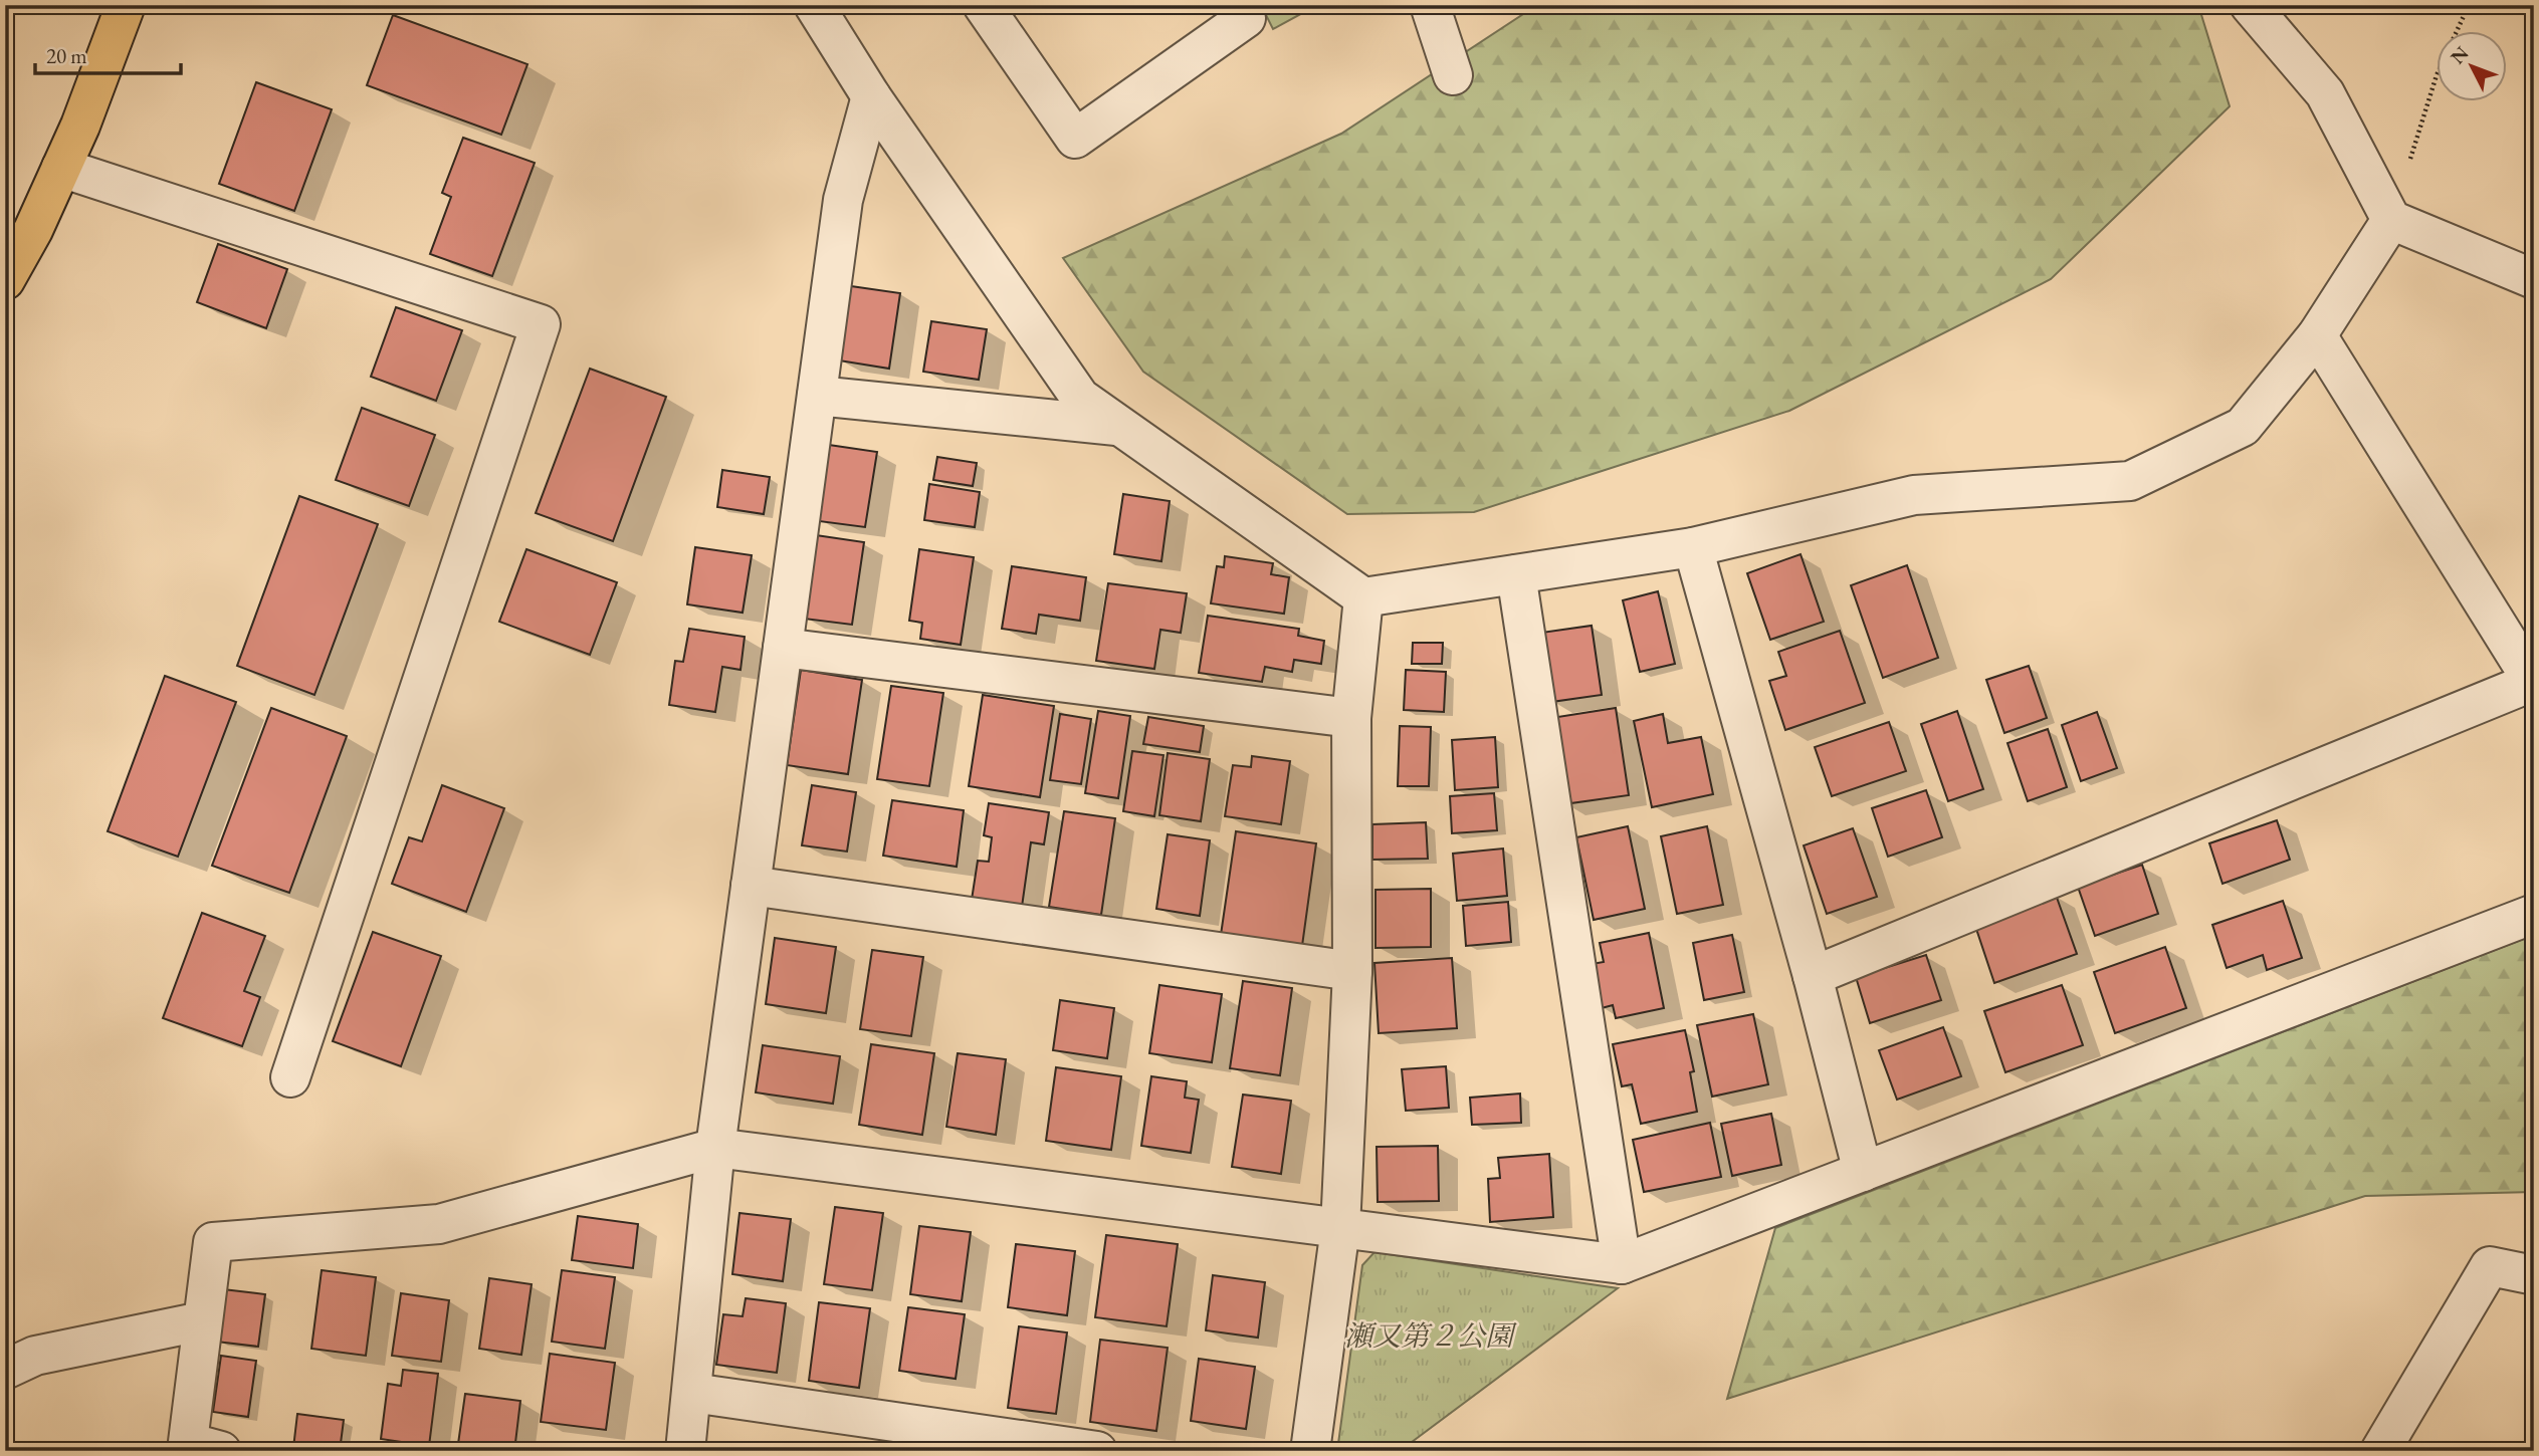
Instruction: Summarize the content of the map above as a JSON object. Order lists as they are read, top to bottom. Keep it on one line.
{"parks":["瀬又第２公園"],"scale_bar":"20 m","north":"top left"}
